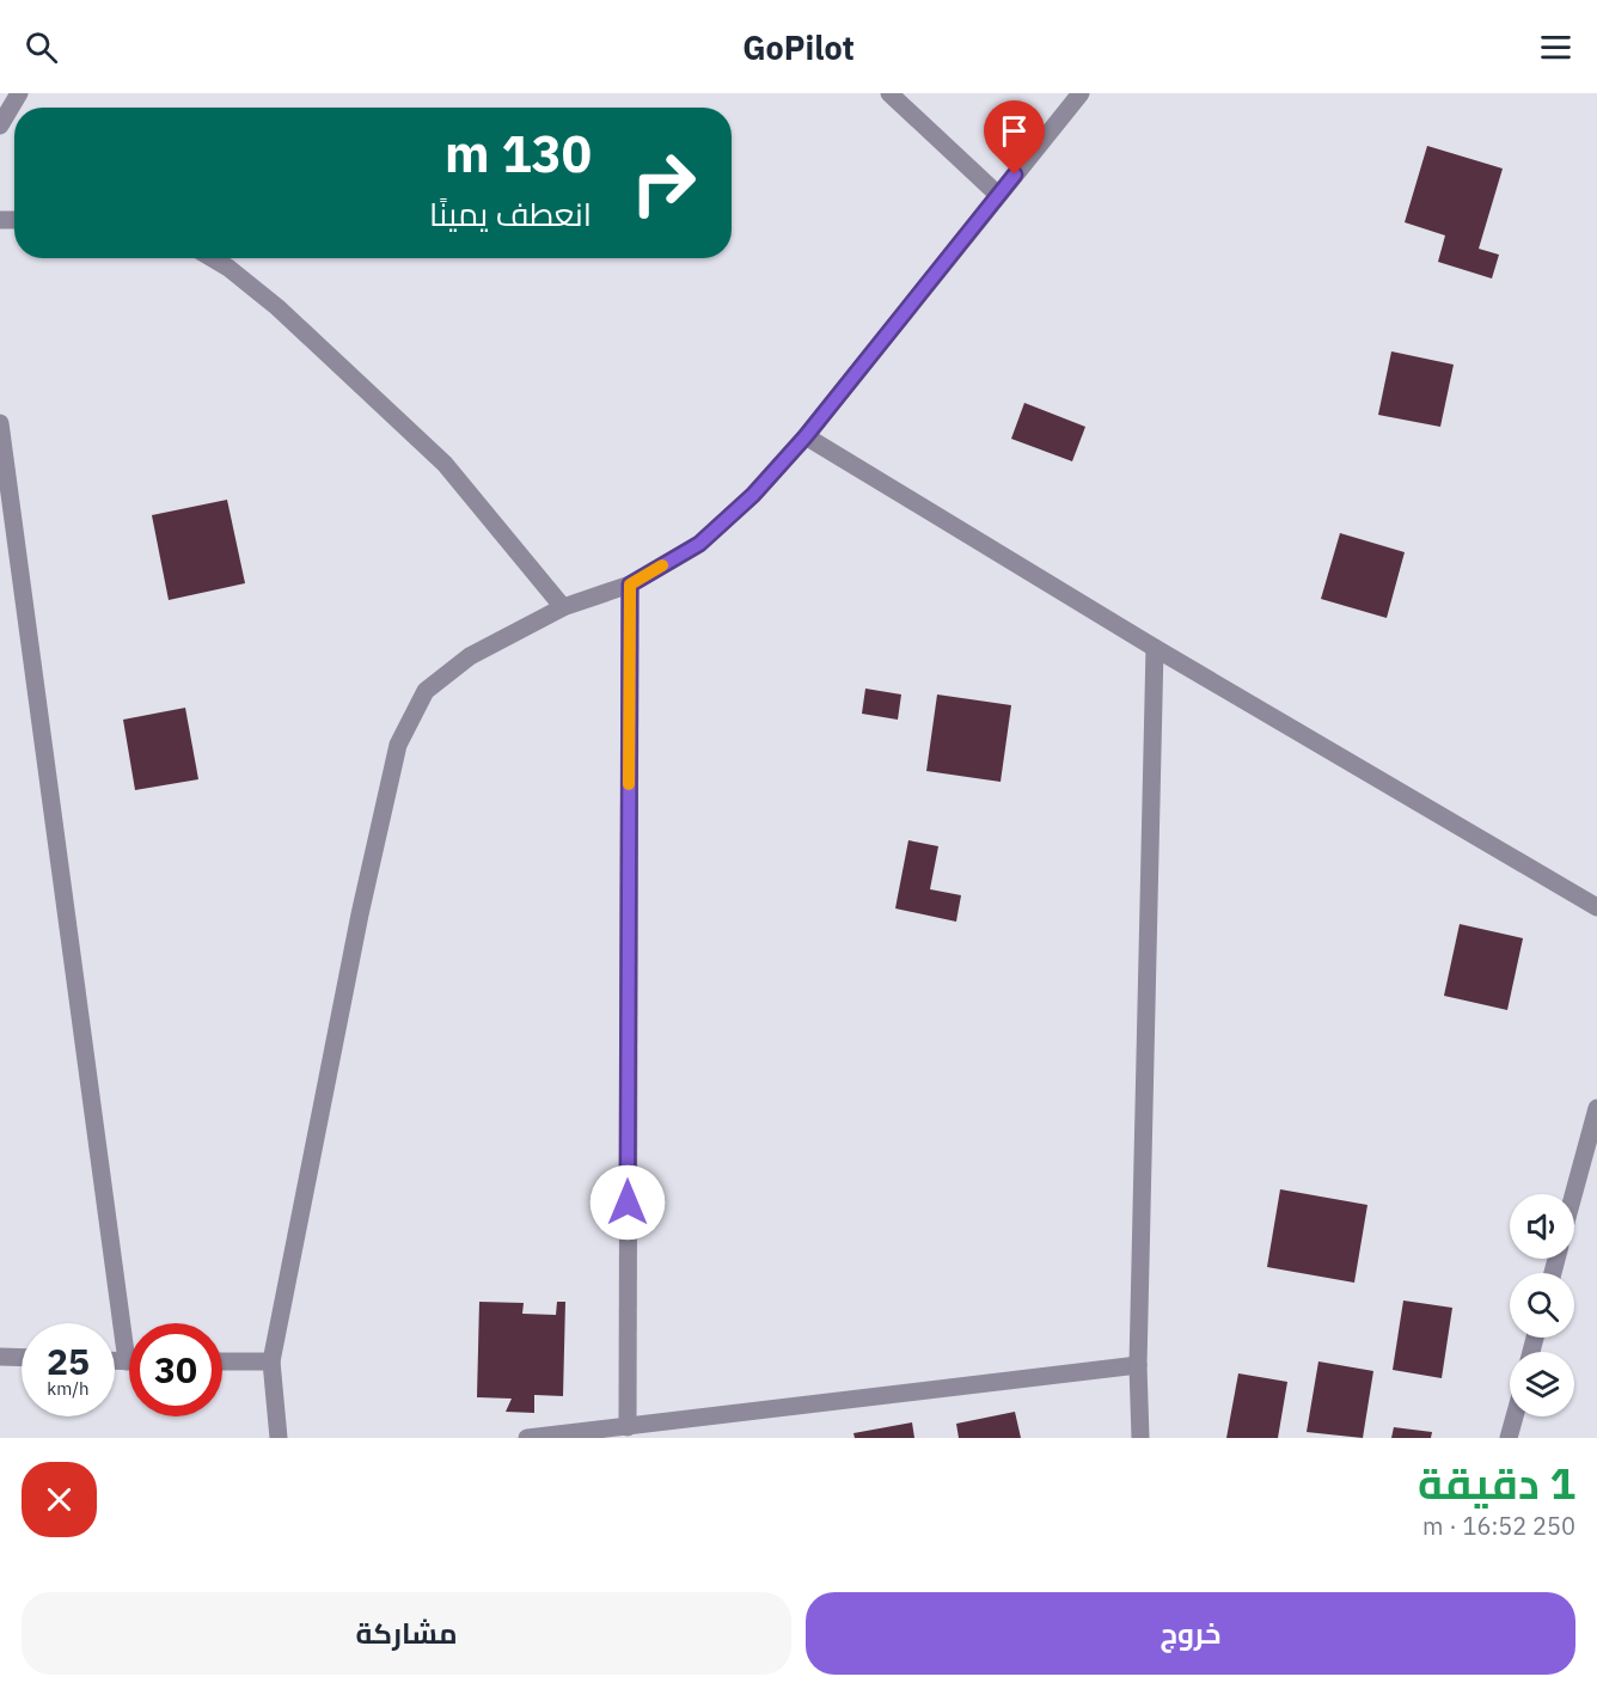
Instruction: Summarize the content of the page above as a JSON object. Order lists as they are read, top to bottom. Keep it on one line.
{"page":{"header":"GoPilot","turn":["130 m","انعطف يمينًا"],"speed":"25 km/h","limit":"30","heading":["1 دقيقة","250 m · 16:52"],"buttons":["خروج","مشاركة"]}}
